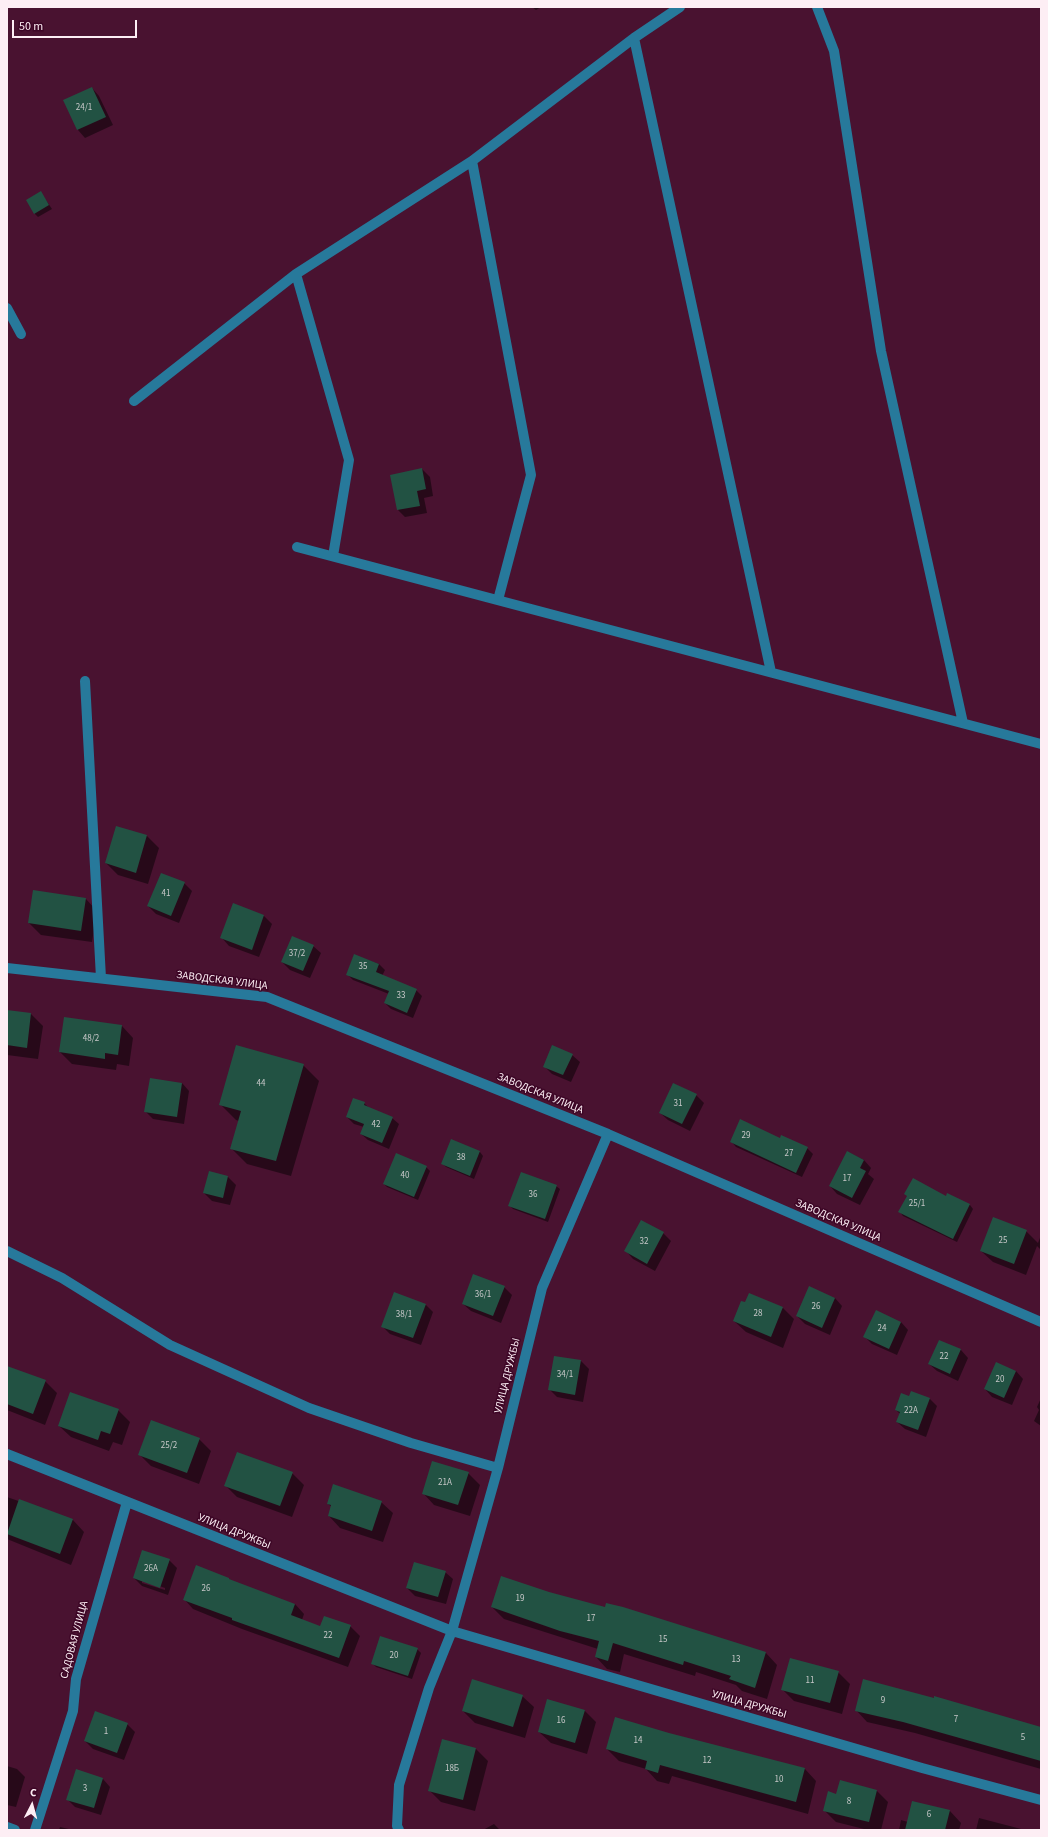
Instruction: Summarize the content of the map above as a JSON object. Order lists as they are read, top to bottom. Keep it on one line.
{"streets":{"street":["ЗАВОДСКАЯ УЛИЦА","УЛИЦА ДРУЖБЫ","САДОВАЯ УЛИЦА"]},"crossings":[["ЗАВОДСКАЯ УЛИЦА","УЛИЦА ДРУЖБЫ"],["УЛИЦА ДРУЖБЫ","САДОВАЯ УЛИЦА"]],"house_numbers":["24/1","41","37/2","35","33","48/2","44","31","42","29","27","38","40","17","36","25/1","25","32","36/1","26","28","38/1","24","22","34/1","20","22А","25/2","21А","26А","26","19","17","22","15","20","13","11","9","7","16","1","5","14","12","18Б","10","3","8","6"],"scale_bar":"50 m","north":"top"}
